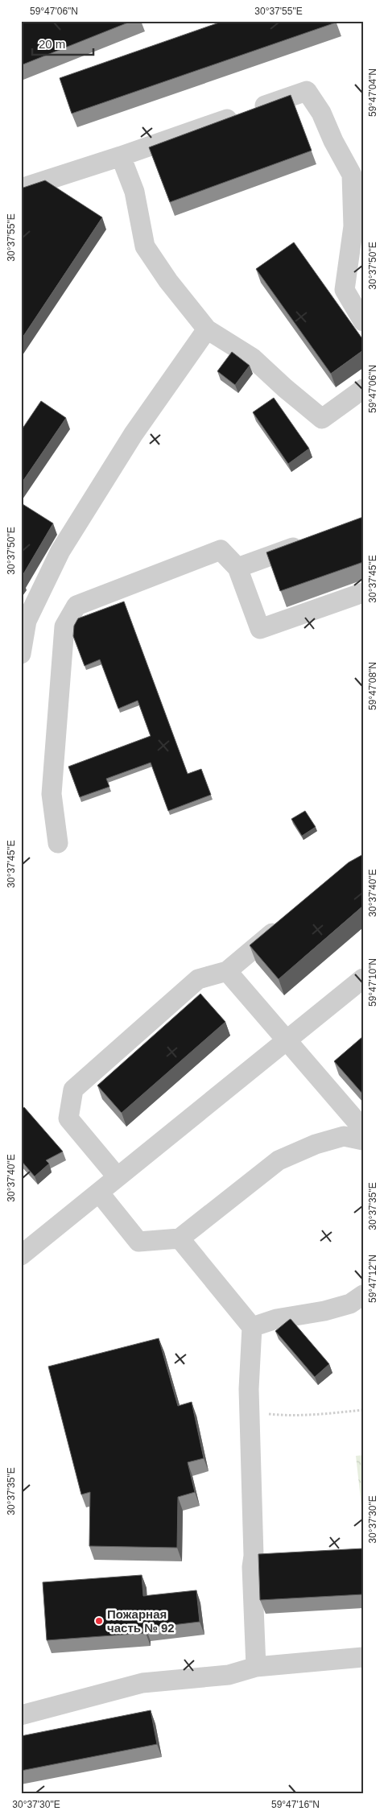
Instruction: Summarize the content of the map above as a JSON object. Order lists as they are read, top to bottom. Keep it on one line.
{"places":["Пожарная часть № 92"],"scale_bar":"20 m","coordinates":["59°47'06\"N","30°37'55\"E","59°47'04\"N","30°37'50\"E","30°37'45\"E","59°47'08\"N","30°37'40\"E","59°47'10\"N","30°37'35\"E","59°47'12\"N","30°37'30\"E","59°47'16\"N"]}
